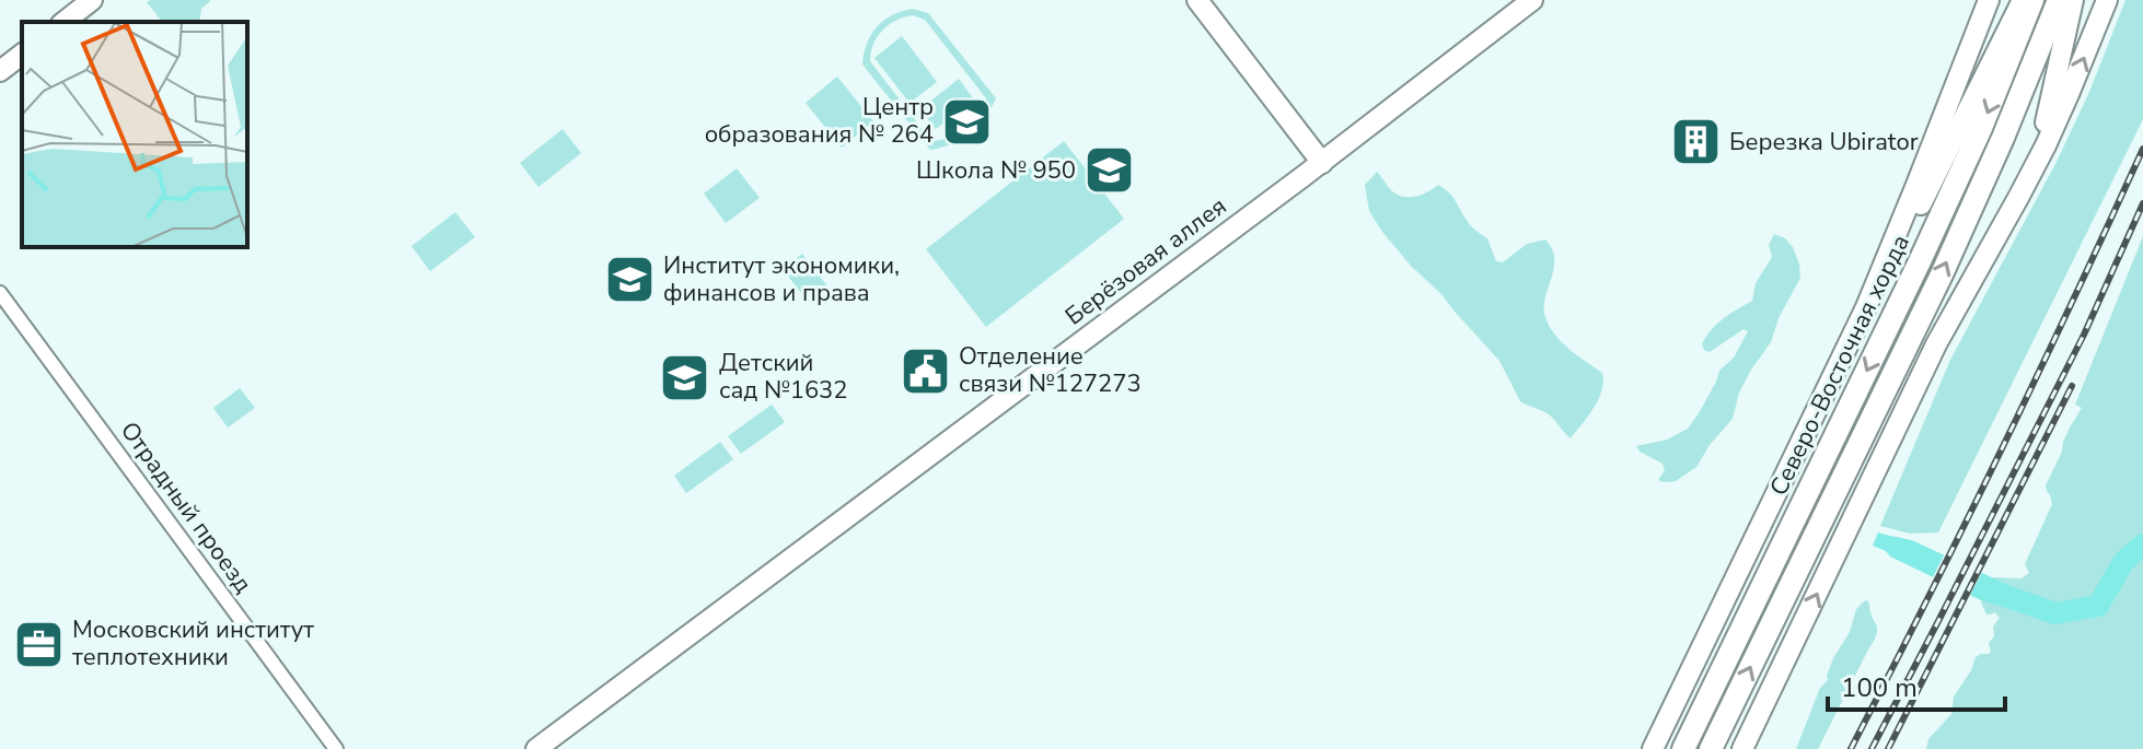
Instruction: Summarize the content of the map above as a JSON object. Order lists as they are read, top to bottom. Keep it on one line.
{"streets":{"main road":["Берёзовая аллея","Северо-Восточная хорда"],"street":["Отрадный проезд"]},"places":{"school or university":["Центр образования № 264","Школа № 950","Институт экономики, финансов и права","Детский сад №1632"],"building":["Березка Ubirator"],"public building":["Отделение связи №127273"],"office":["Московский институт теплотехники"]},"scale_bar":"100 m"}
